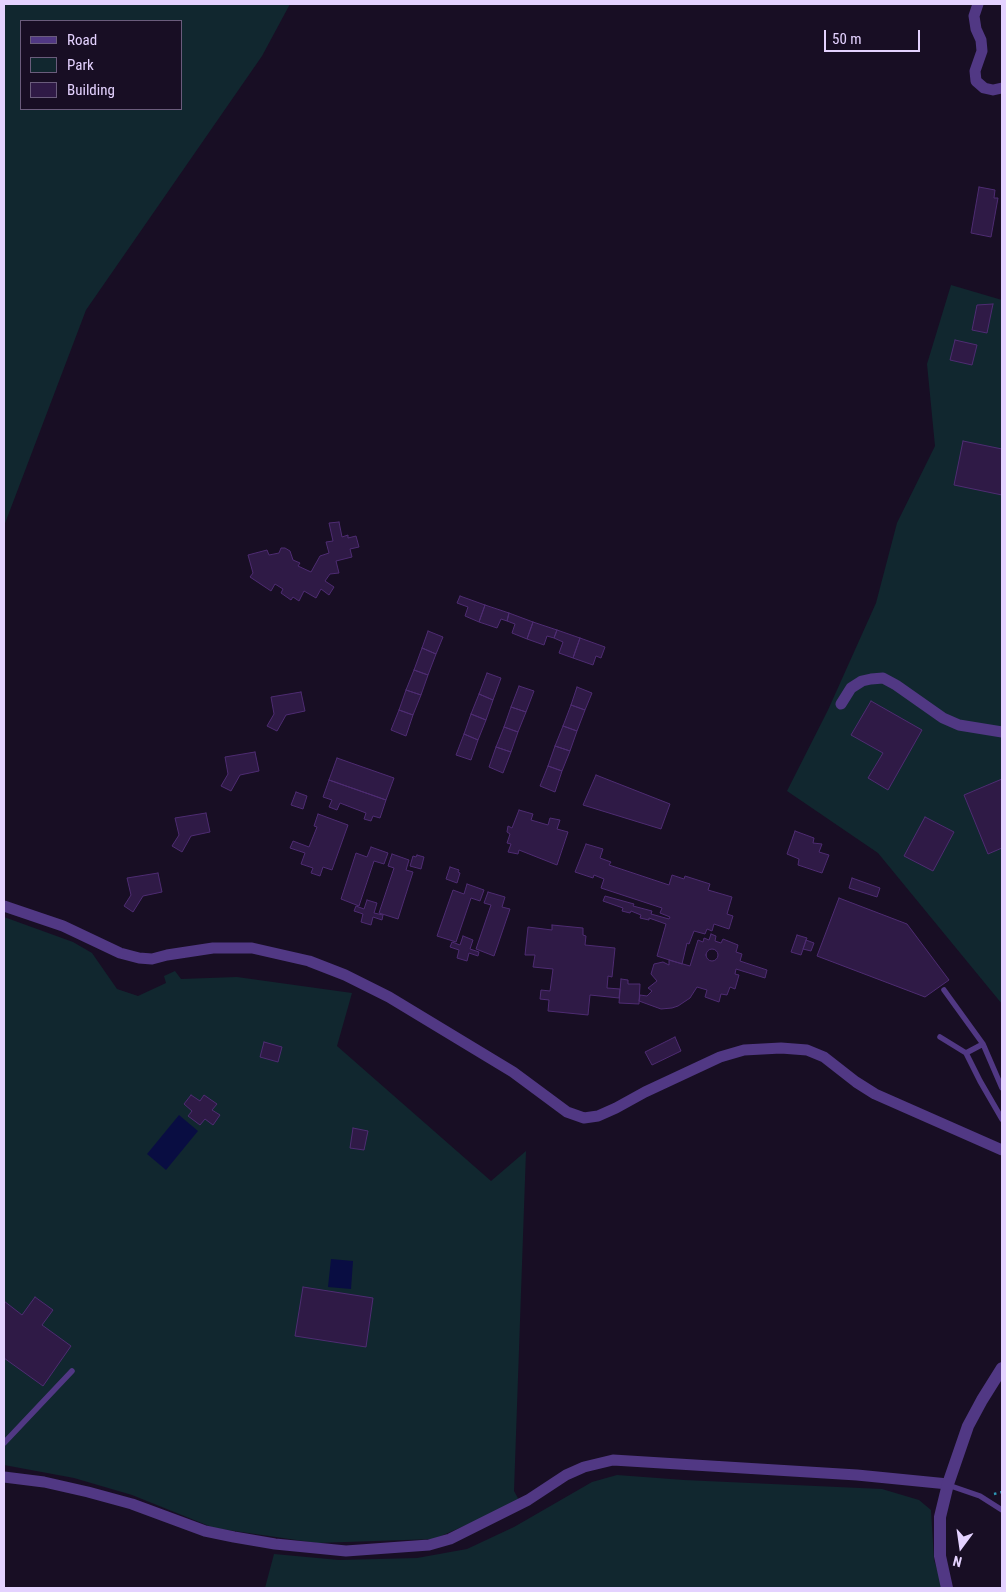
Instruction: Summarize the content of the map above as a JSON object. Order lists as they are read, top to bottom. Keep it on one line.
{"legend":["Road","Park","Building"],"scale_bar":"50 m","north":"bottom"}
